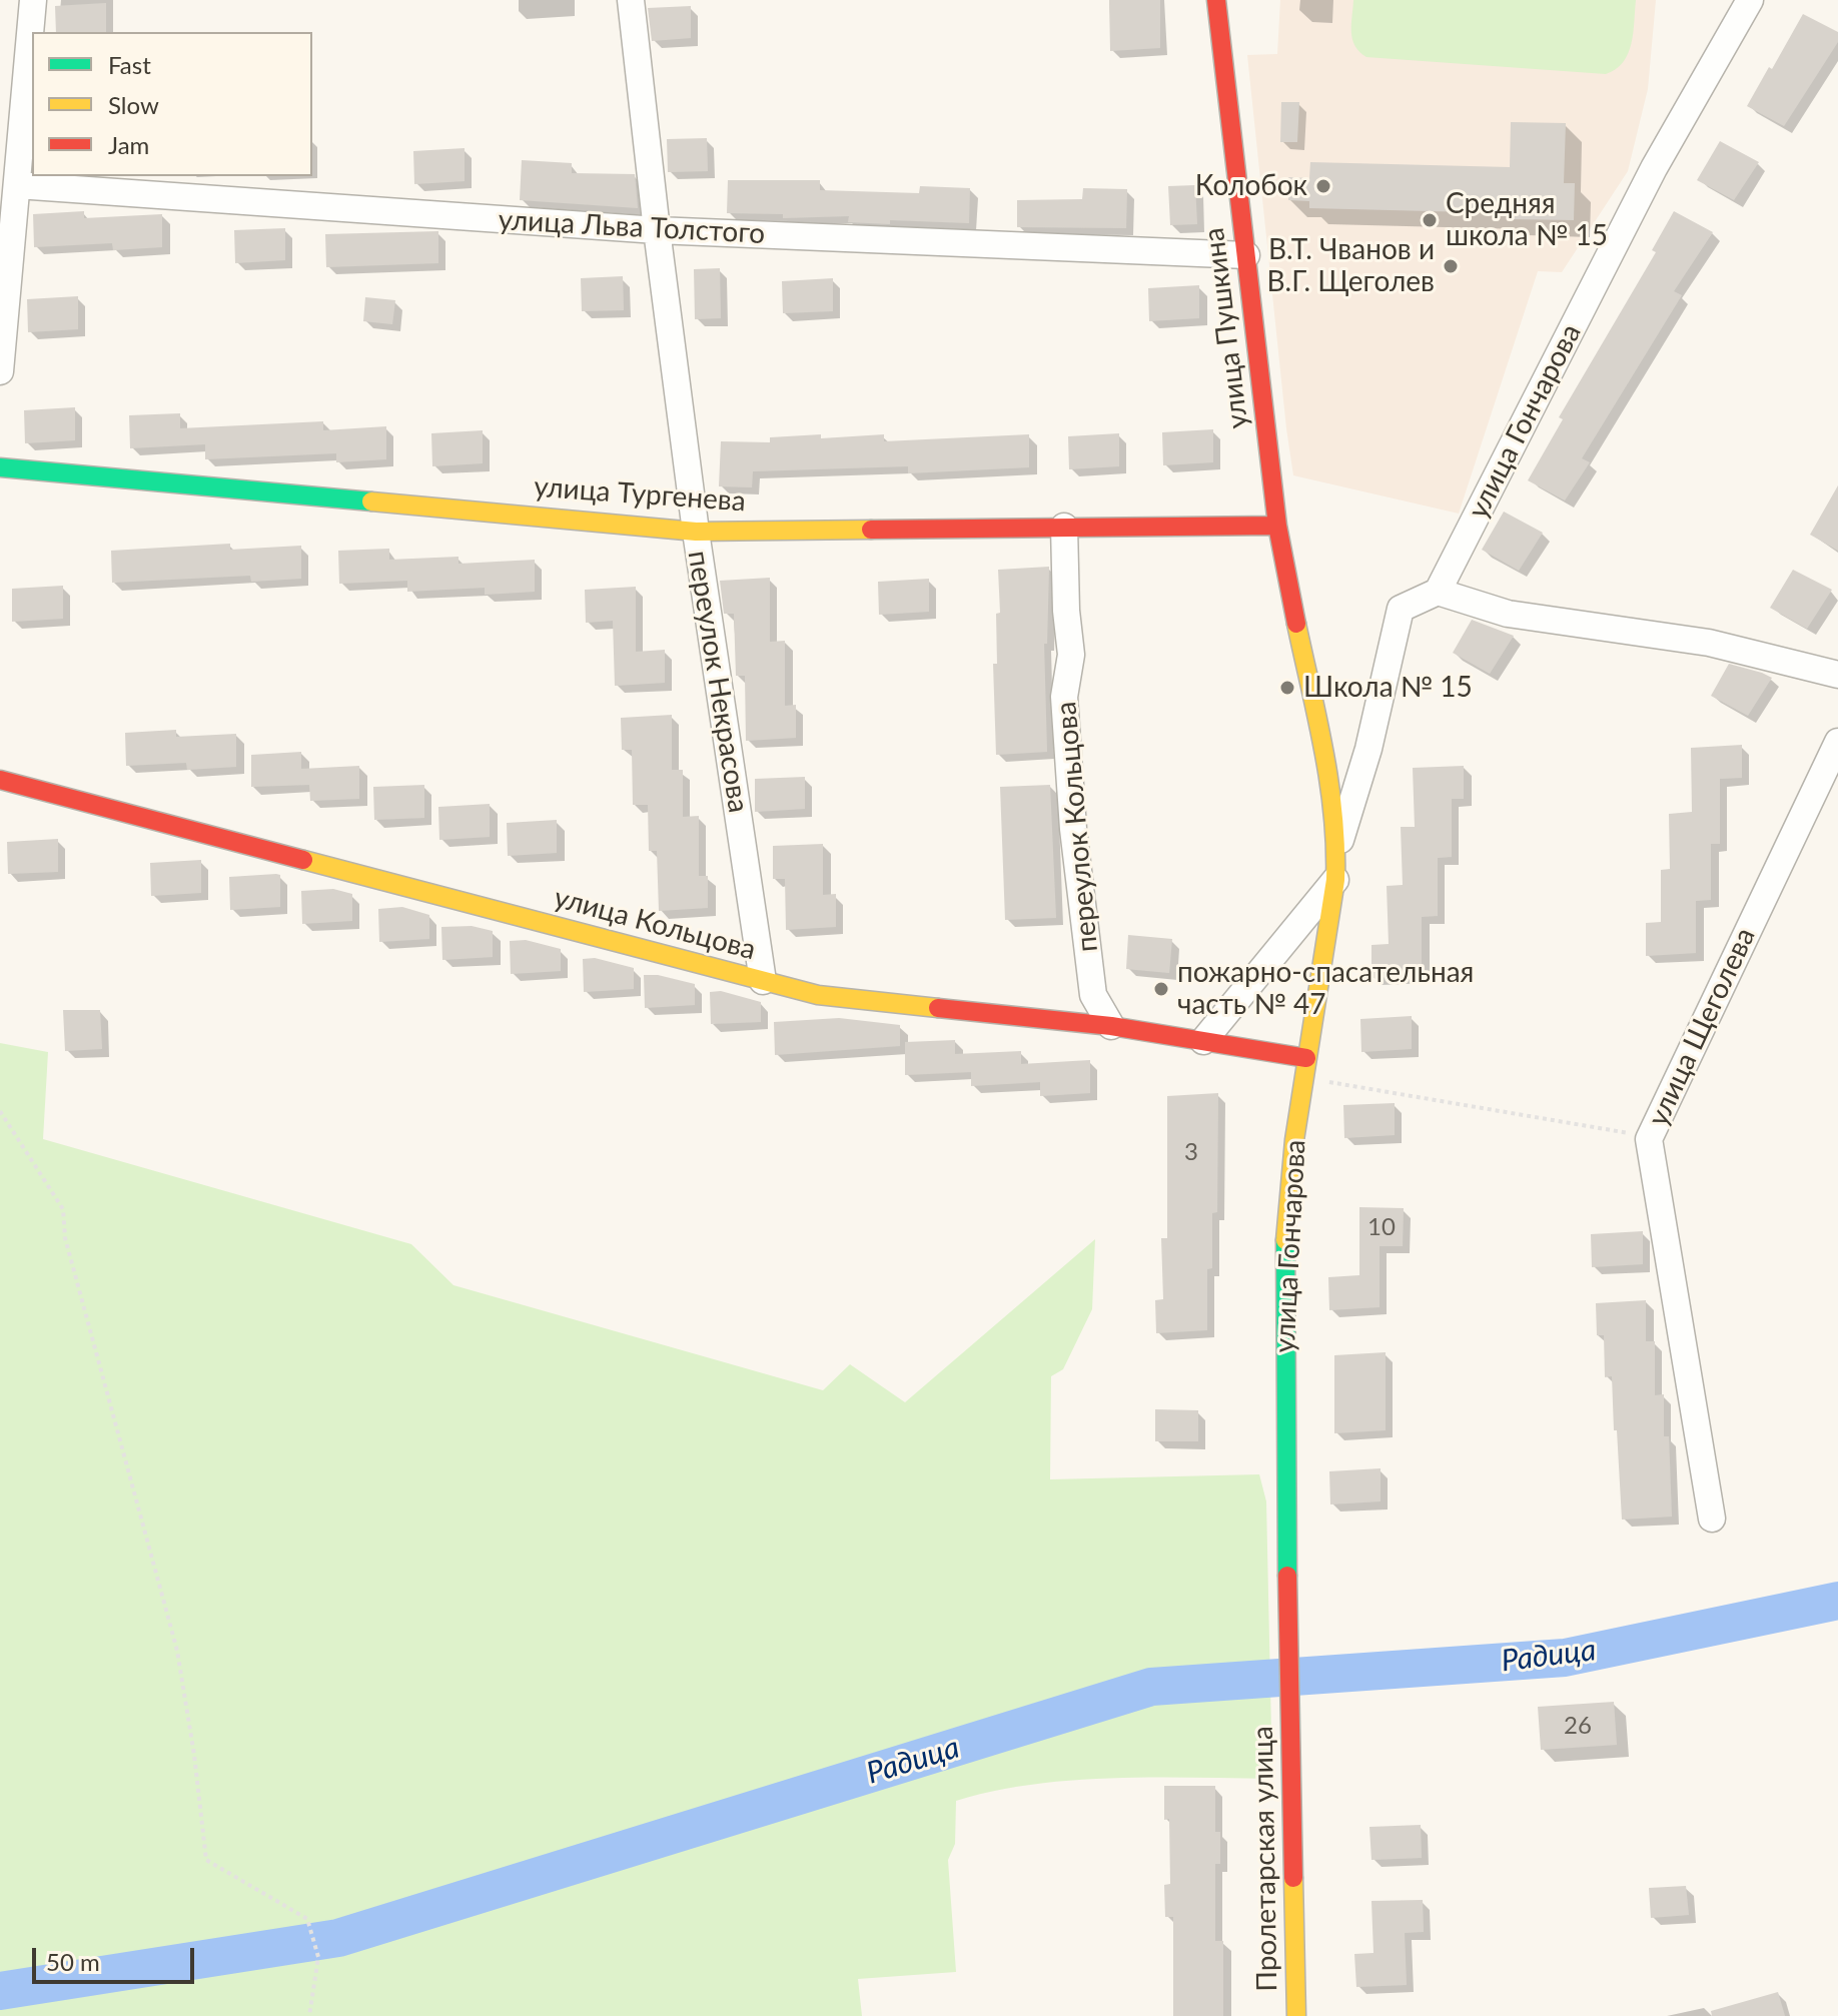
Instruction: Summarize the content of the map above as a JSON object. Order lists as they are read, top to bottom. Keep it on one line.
{"streets":{"street":["улица Льва Толстого","улица Пушкина","улица Гончарова","улица Тургенева","переулок Некрасова","переулок Кольцова","улица Кольцова","улица Щеголева","Пролетарская улица"]},"crossings":[["улица Льва Толстого","улица Пушкина"],["улица Льва Толстого","переулок Некрасова"],["улица Пушкина","улица Гончарова"],["улица Пушкина","улица Тургенева"],["улица Гончарова","улица Кольцова"],["улица Гончарова","Пролетарская улица"],["улица Тургенева","переулок Некрасова"],["улица Тургенева","переулок Кольцова"],["переулок Некрасова","улица Кольцова"],["переулок Кольцова","улица Кольцова"]],"water":["Радица"],"places":["Колобок","Средняя школа № 15","В.Т. Чванов и В.Г. Щеголев","Школа № 15","пожарно-спасательная часть № 47"],"house_numbers":["3","10","26"],"legend":["Fast","Slow","Jam"],"scale_bar":"50 m"}
